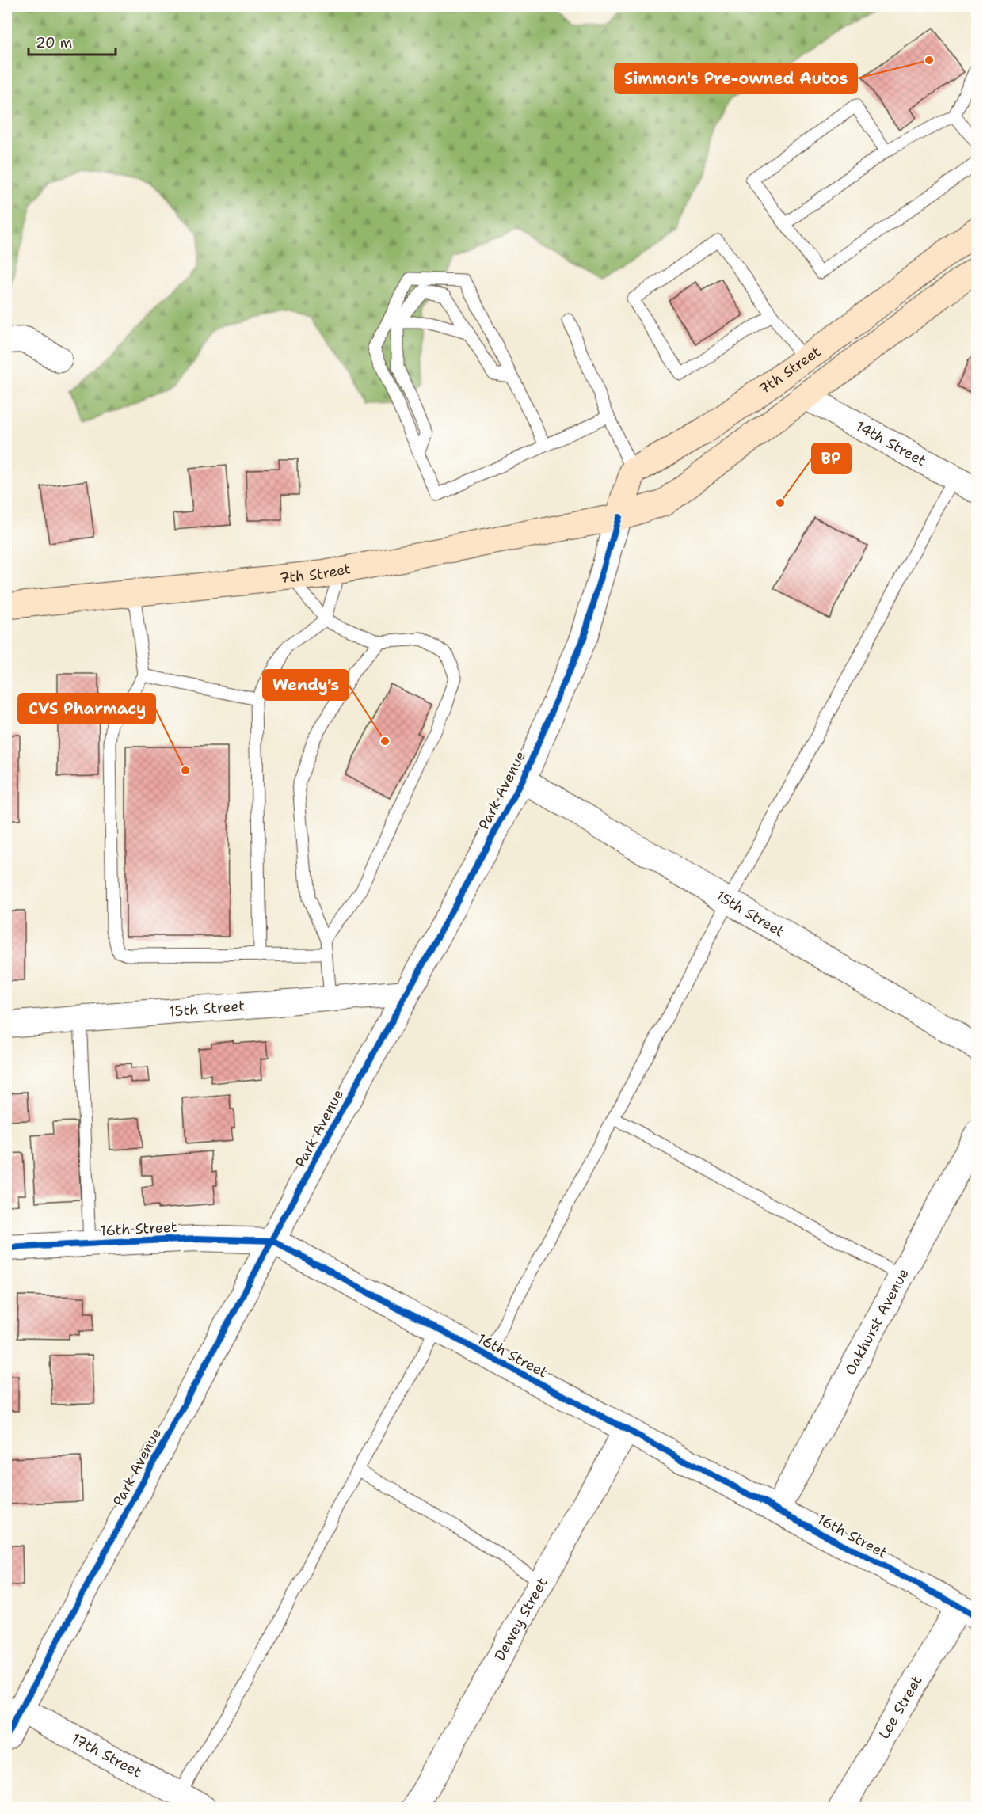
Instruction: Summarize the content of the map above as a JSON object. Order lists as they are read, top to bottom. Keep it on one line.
{"streets":{"main road":["7th Street"],"street":["14th Street","Park Avenue","15th Street","16th Street","Oakhurst Avenue","Dewey Street","Lee Street","17th Street"]},"crossings":[["7th Street","14th Street"],["7th Street","Park Avenue"],["Park Avenue","15th Street"],["Park Avenue","16th Street"],["Park Avenue","17th Street"],["16th Street","Oakhurst Avenue"],["16th Street","Dewey Street"],["16th Street","Lee Street"]],"places":["Simmon's Pre-owned Autos","BP","Wendy's","CVS Pharmacy"],"scale_bar":"20 m"}
